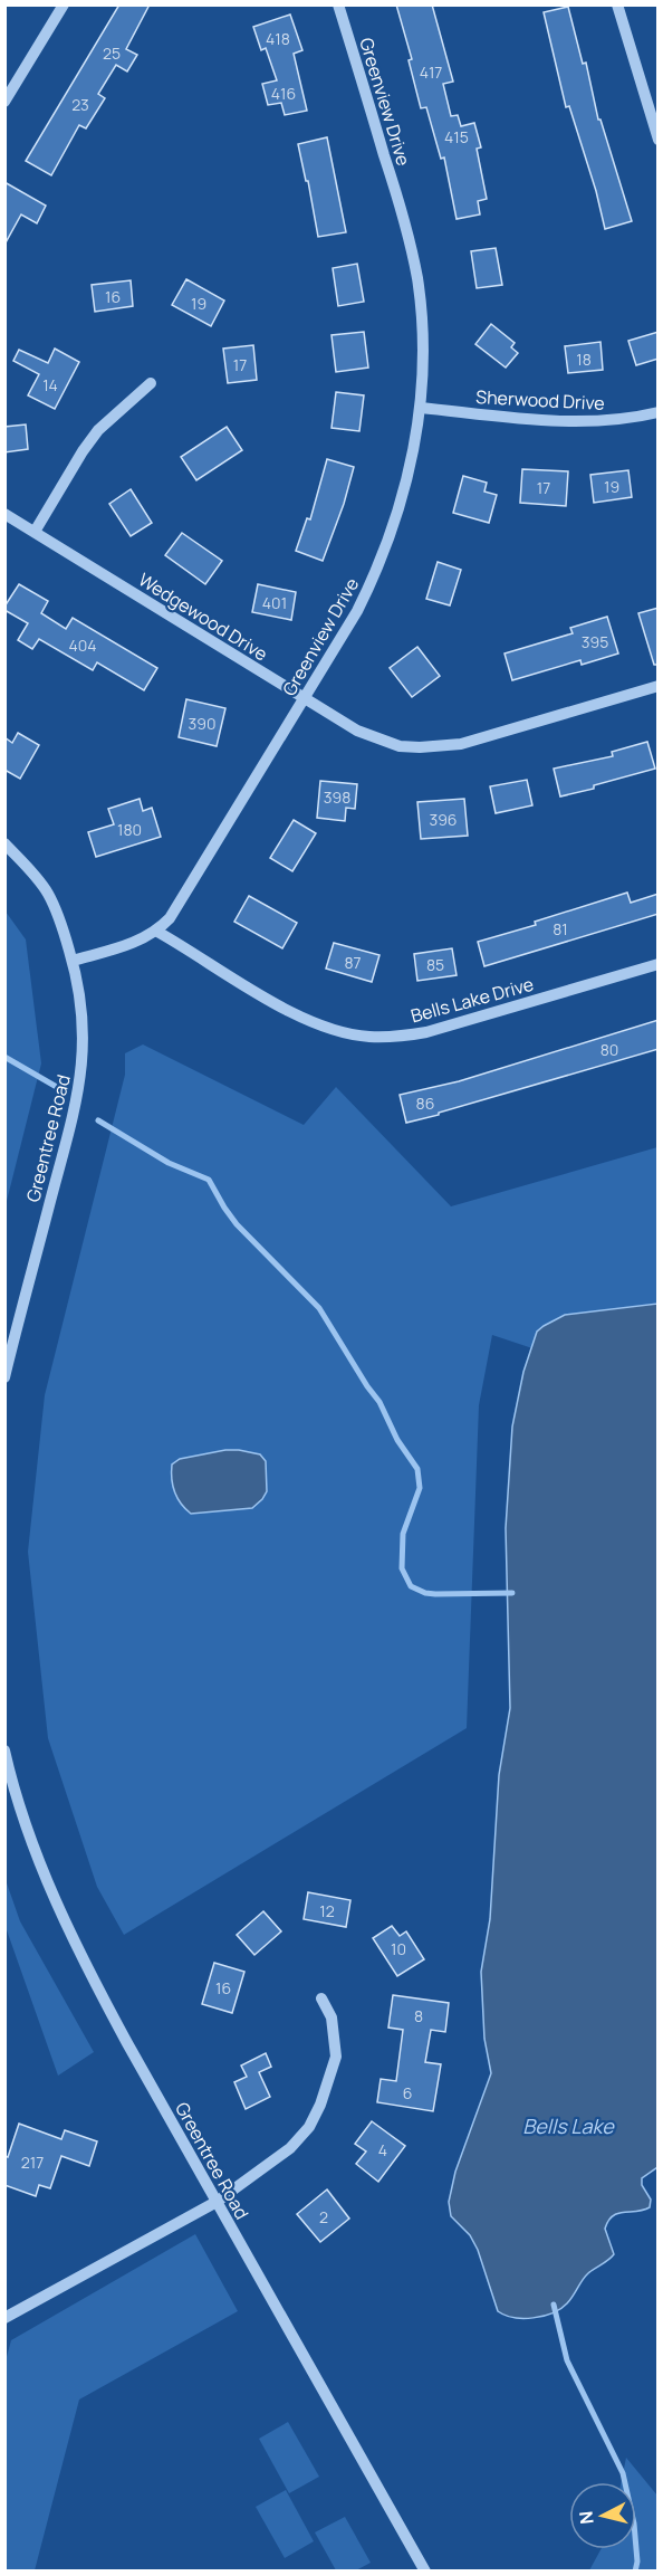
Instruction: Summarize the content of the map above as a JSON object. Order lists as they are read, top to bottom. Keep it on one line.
{"streets":{"street":["Greenview Drive","Sherwood Drive","Wedgewood Drive","Bells Lake Drive","Greentree Road"]},"crossings":[["Greenview Drive","Sherwood Drive"],["Greenview Drive","Wedgewood Drive"],["Greenview Drive","Bells Lake Drive"],["Greenview Drive","Greentree Road"]],"water":["Bells Lake"],"house_numbers":["418","25","417","416","23","415","16","19","18","17","14","19","17","401","395","404","390","398","396","180","81","87","85","80","86","12","10","16","8","6","4","217","2"],"north":"left"}
